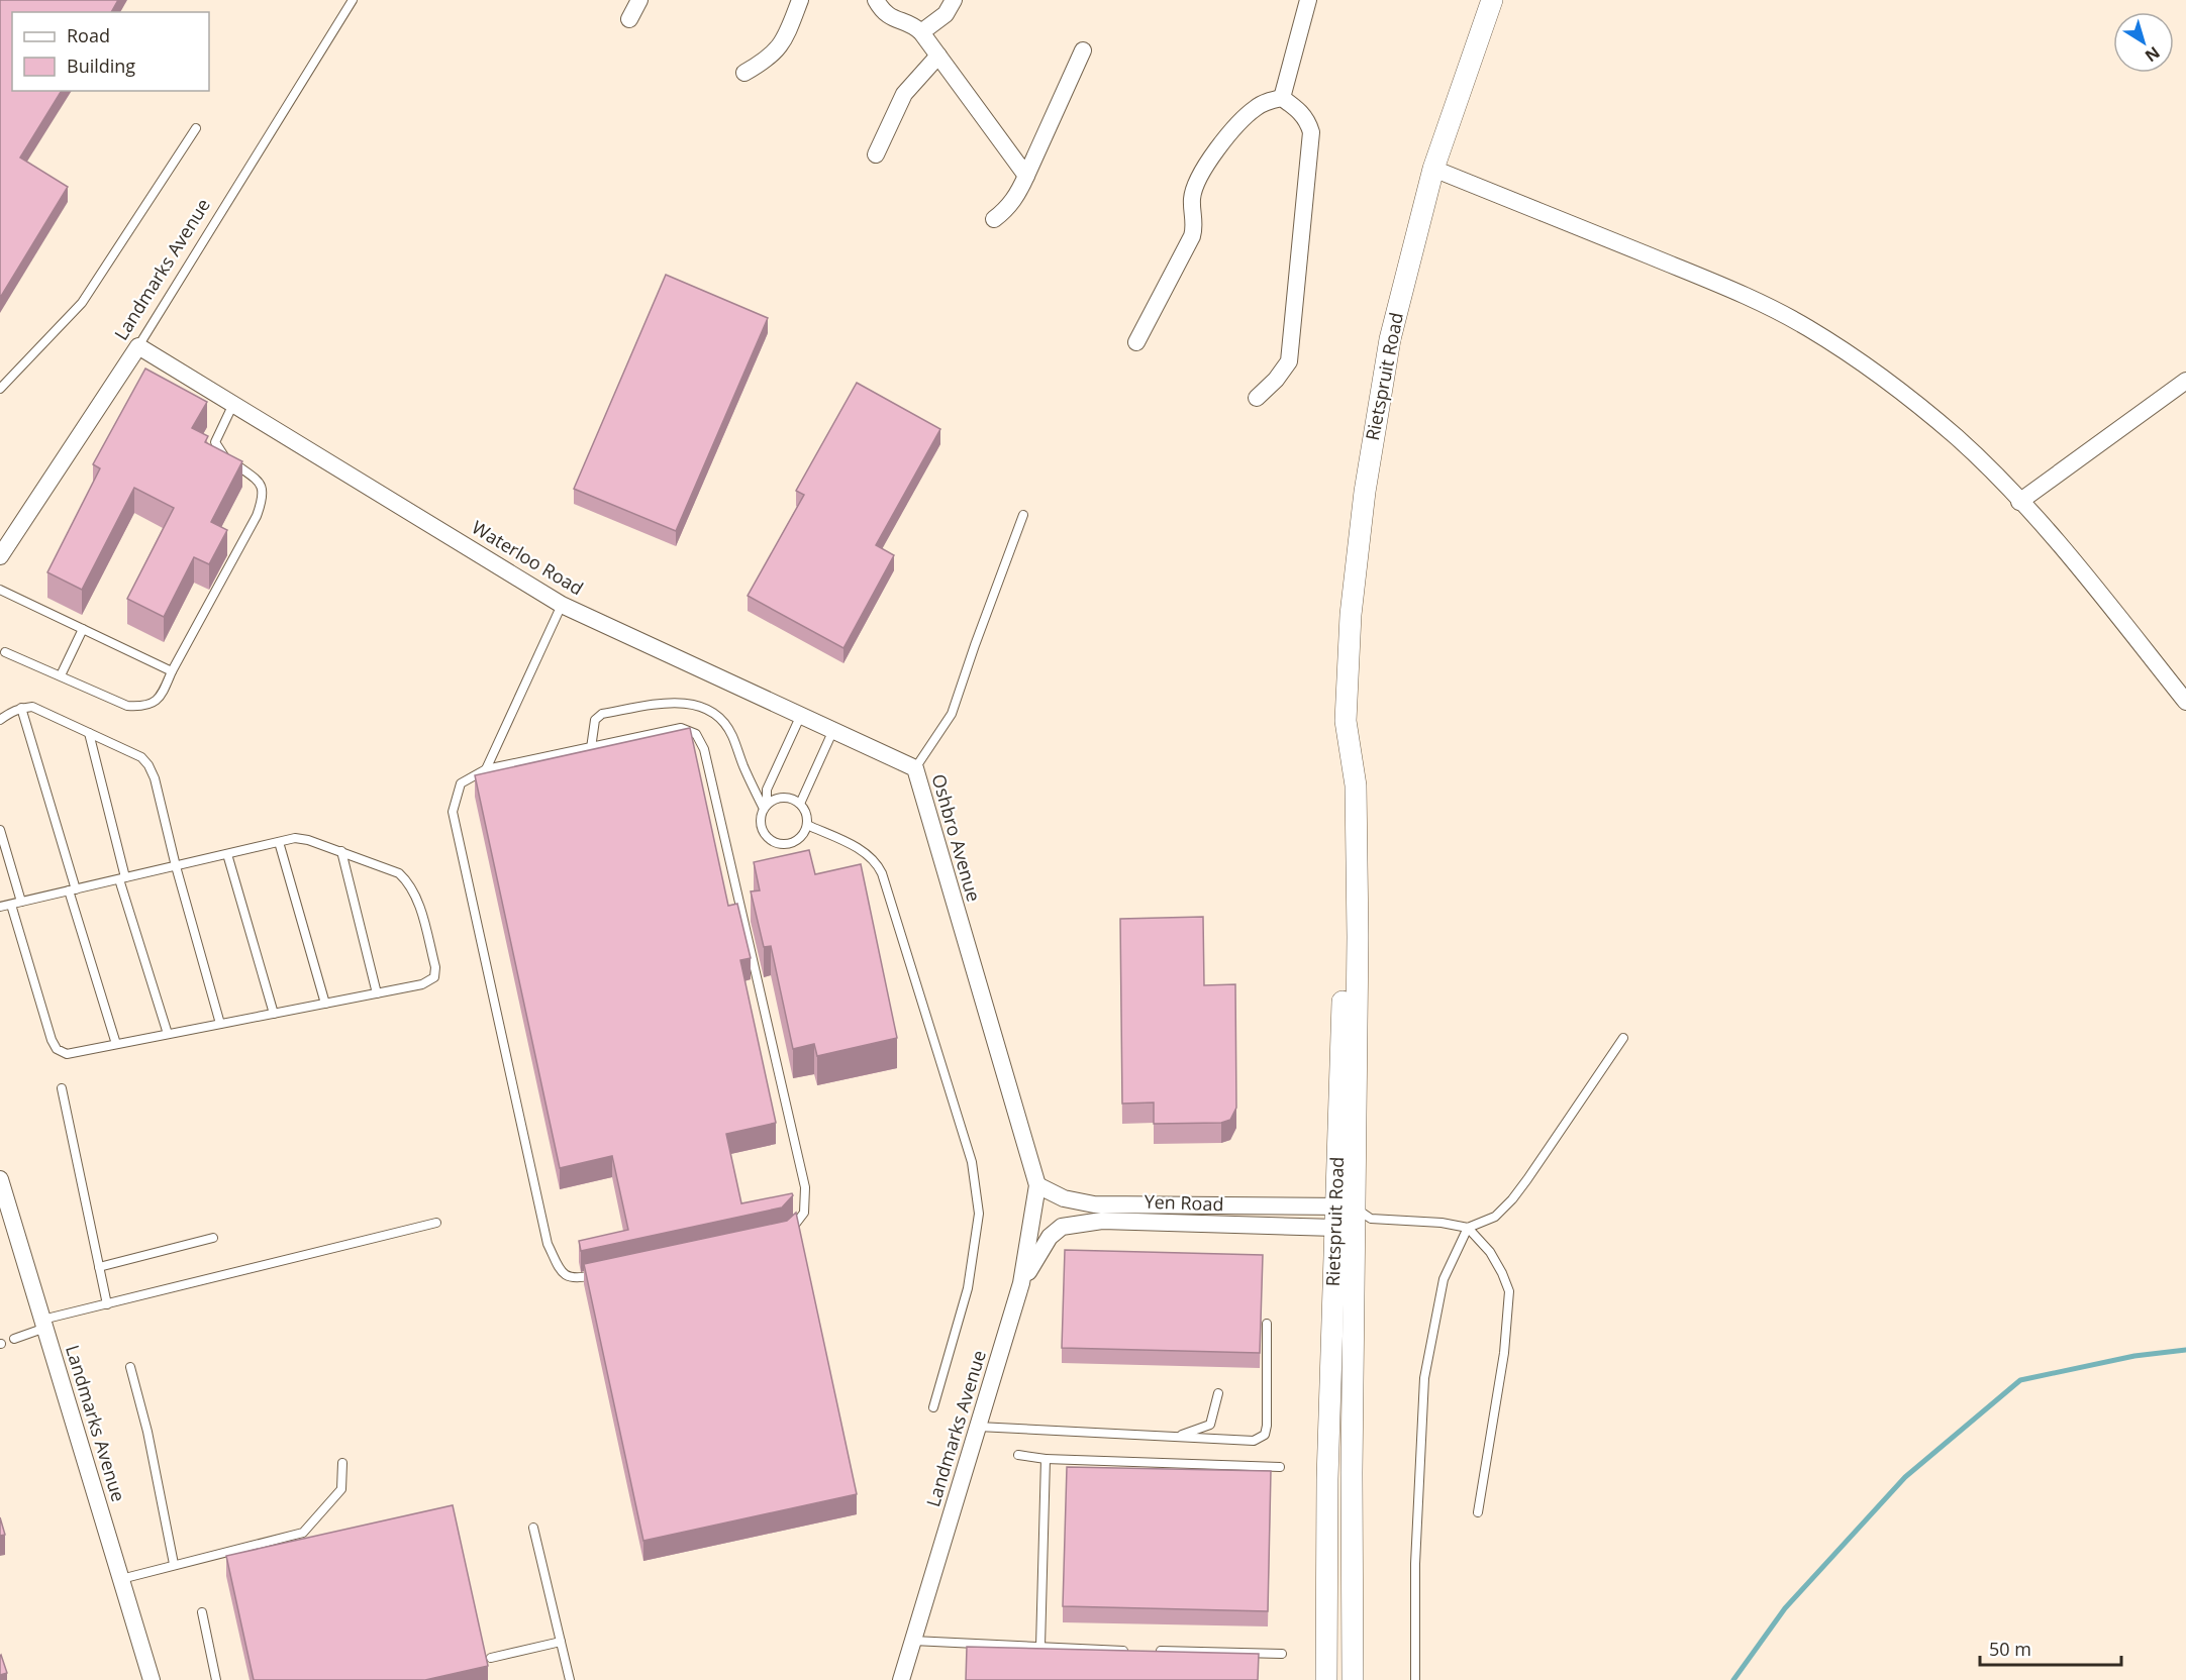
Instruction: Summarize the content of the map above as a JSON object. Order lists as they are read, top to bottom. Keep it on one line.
{"streets":{"street":["Landmarks Avenue","Rietspruit Road","Waterloo Road","Oshbro Avenue","Yen Road"]},"crossings":[["Landmarks Avenue","Waterloo Road"],["Landmarks Avenue","Oshbro Avenue"],["Landmarks Avenue","Yen Road"],["Rietspruit Road","Yen Road"],["Waterloo Road","Oshbro Avenue"],["Oshbro Avenue","Yen Road"]],"legend":["Road","Building"],"scale_bar":"50 m","north":"bottom right"}
